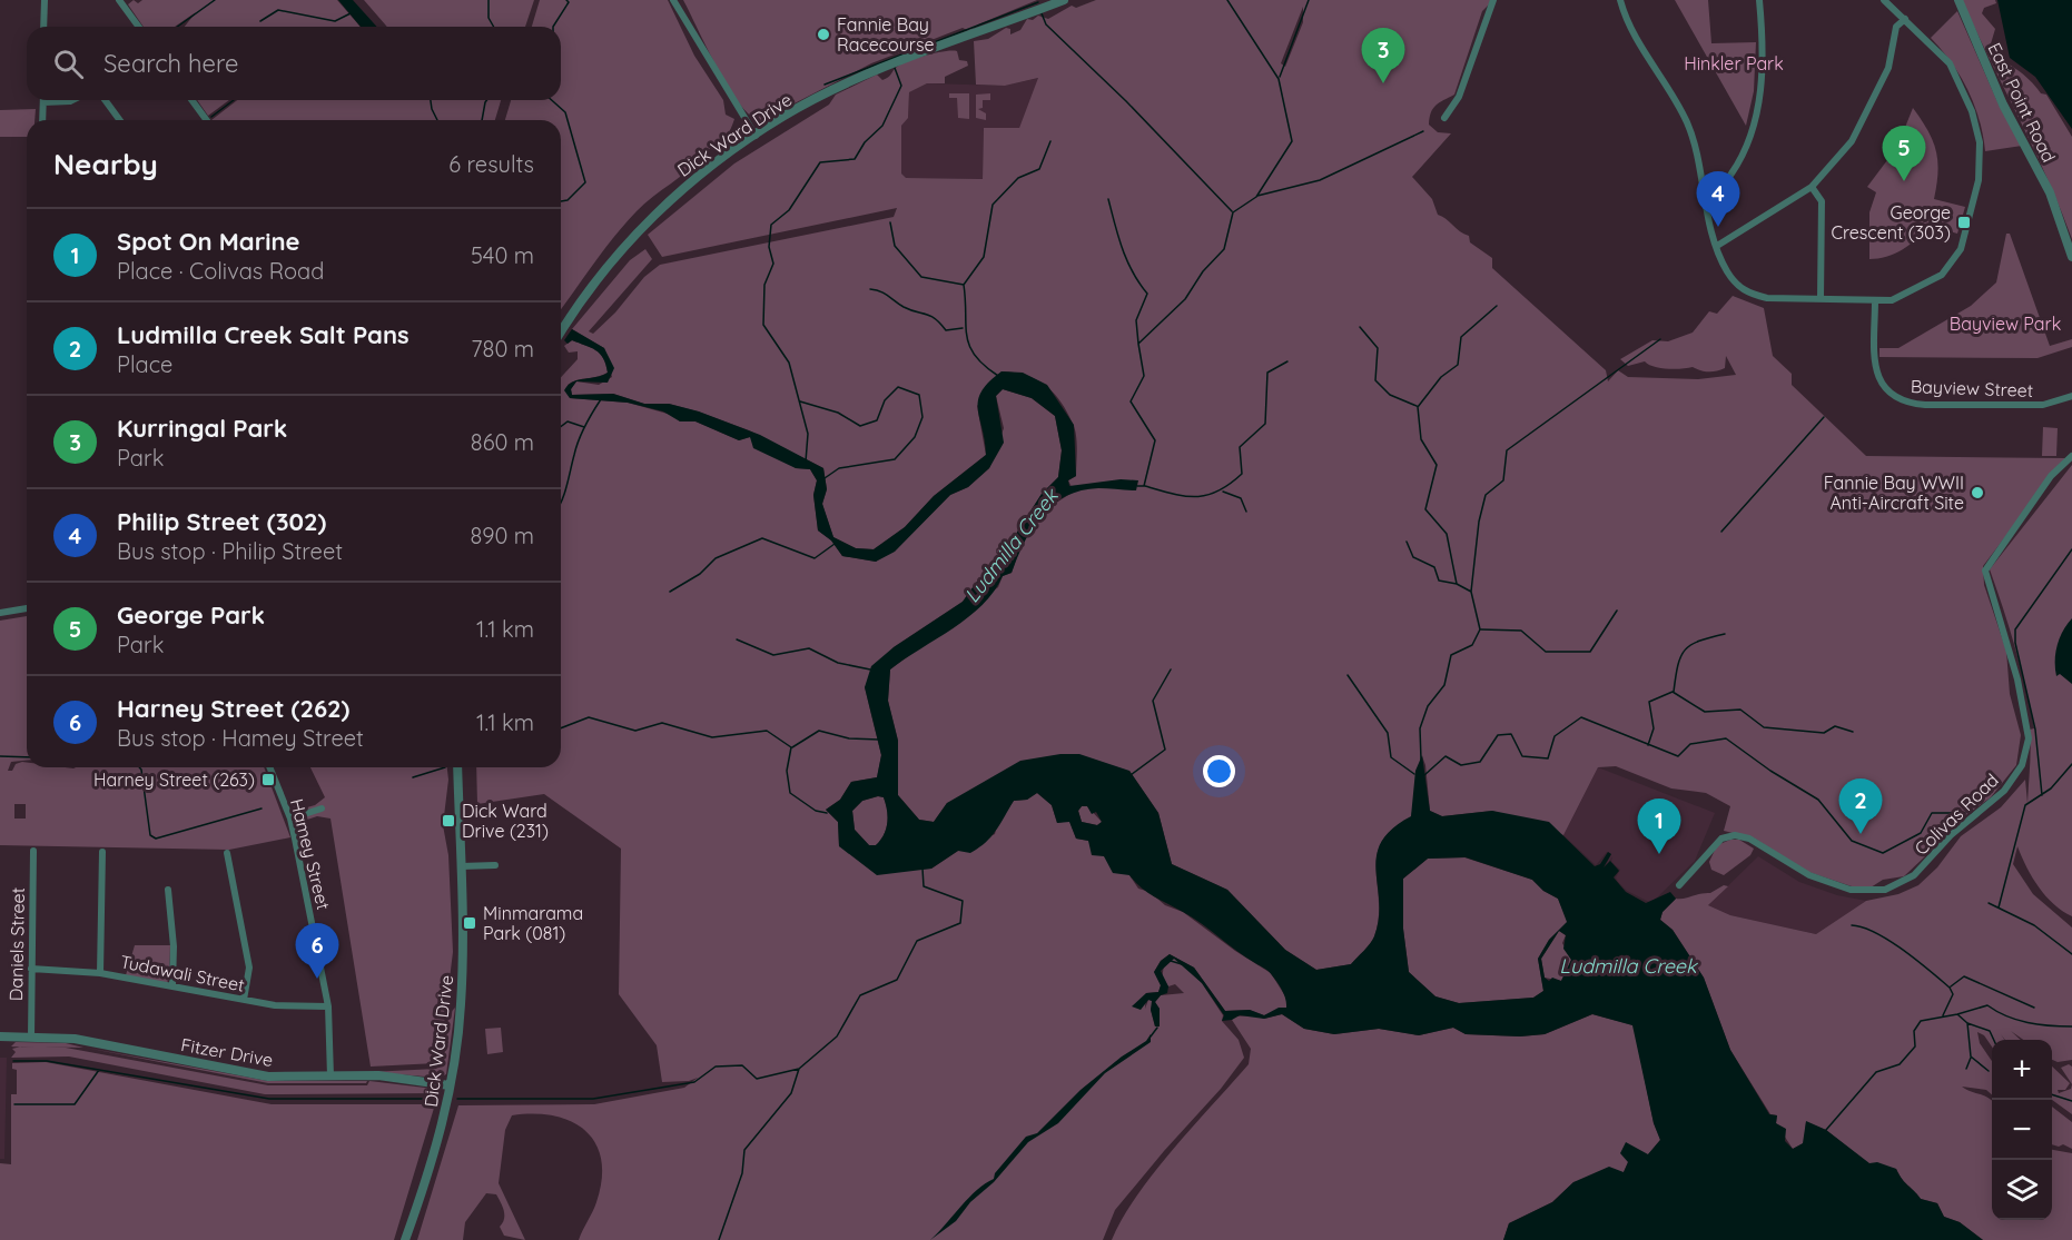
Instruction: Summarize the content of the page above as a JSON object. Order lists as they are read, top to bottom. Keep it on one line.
{"streets":{"street":["East Point Road","Dick Ward Drive","Bayview Street","Colivas Road","Hamey Street","Daniels Street","Tudawali Street","Fitzer Drive"]},"crossings":[["Dick Ward Drive","Fitzer Drive"],["Hamey Street","Tudawali Street"],["Hamey Street","Fitzer Drive"],["Daniels Street","Tudawali Street"],["Daniels Street","Fitzer Drive"]],"water":["Ludmilla Creek"],"parks":["Hinkler Park","Bayview Park"],"places":{"other":["Fannie Bay Racecourse","Fannie Bay WWII Anti-Aircraft Site"],"transit":["George Crescent (303)","Harney Street (263)","Dick Ward Drive (231)","Minmarama Park (081)"]},"page":{"search":"Search here","pins":["3","5","4","2","1","6"],"heading":["Nearby","6 results"],"list":[{"mark":"1","name":"Spot On Marine","note":"Place · Colivas Road","value":"540 m"},{"mark":"2","name":"Ludmilla Creek Salt Pans","note":"Place","value":"780 m"},{"mark":"3","name":"Kurringal Park","note":"Park","value":"860 m"},{"mark":"4","name":"Philip Street (302)","note":"Bus stop · Philip Street","value":"890 m"},{"mark":"5","name":"George Park","note":"Park","value":"1.1 km"},{"mark":"6","name":"Harney Street (262)","note":"Bus stop · Hamey Street","value":"1.1 km"}],"map_buttons":["+","−"]}}
